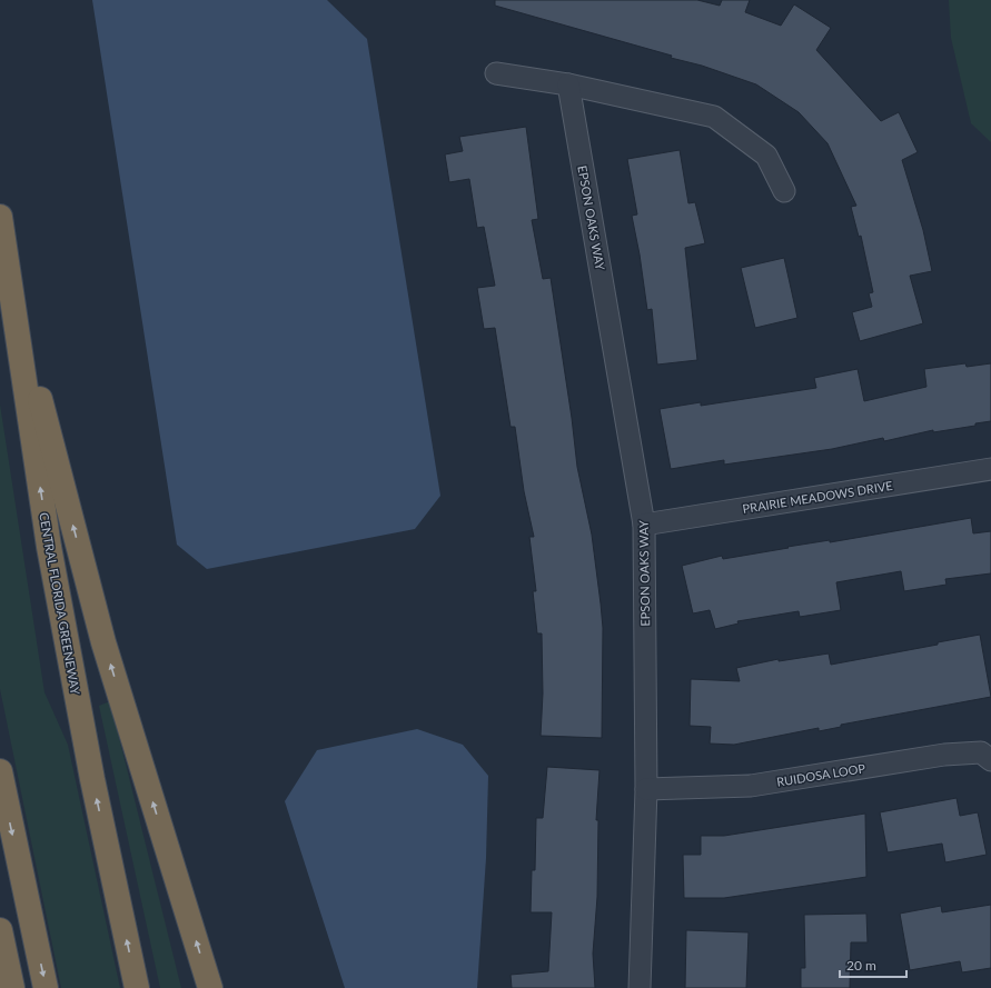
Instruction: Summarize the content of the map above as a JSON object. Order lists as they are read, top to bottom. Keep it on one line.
{"streets":{"highway":["CENTRAL FLORIDA GREENEWAY"],"street":["EPSON OAKS WAY","PRAIRIE MEADOWS DRIVE","RUIDOSA LOOP"]},"crossings":[["EPSON OAKS WAY","PRAIRIE MEADOWS DRIVE"],["EPSON OAKS WAY","RUIDOSA LOOP"]],"scale_bar":"20 m"}
